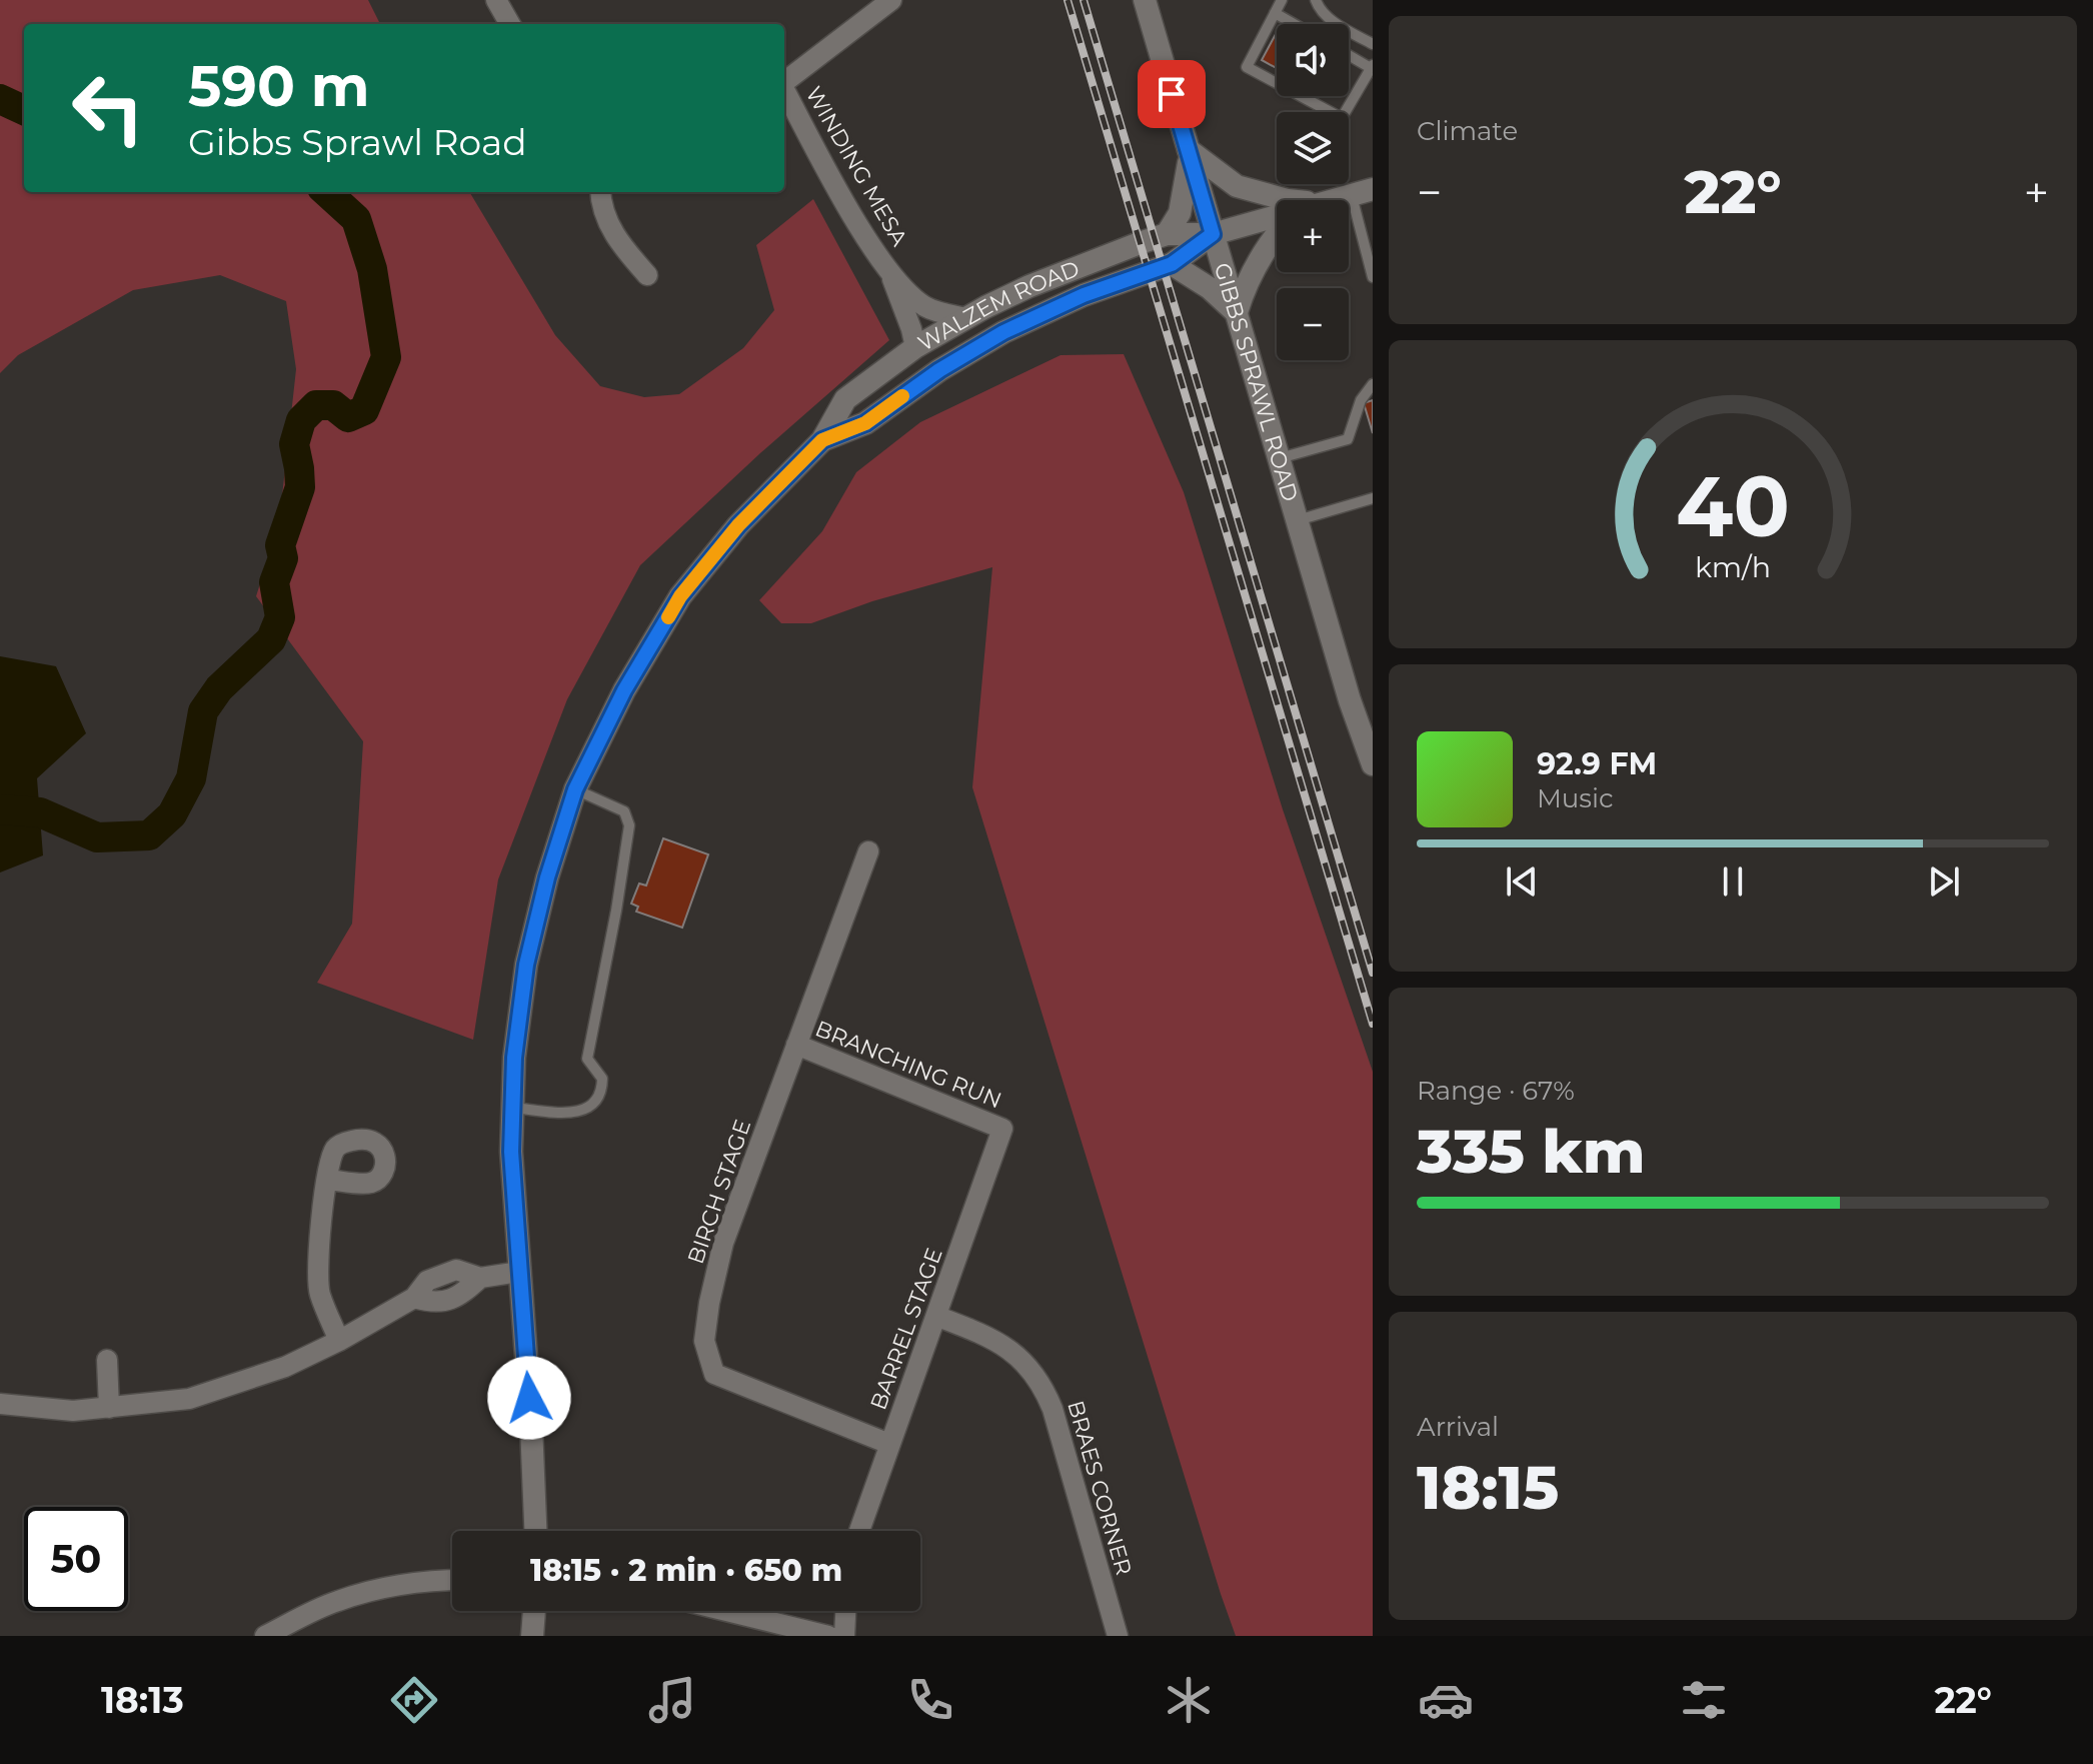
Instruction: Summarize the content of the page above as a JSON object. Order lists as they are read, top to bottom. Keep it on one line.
{"streets":{"main road":["WALZEM ROAD","GIBBS SPRAWL ROAD"],"street":["WINDING MESA","BRANCHING RUN","BIRCH STAGE","BARREL STAGE","BRAES CORNER"]},"crossings":[["WINDING MESA","WALZEM ROAD"],["WALZEM ROAD","GIBBS SPRAWL ROAD"],["BRANCHING RUN","BIRCH STAGE"],["BRANCHING RUN","BARREL STAGE"],["BIRCH STAGE","BARREL STAGE"],["BARREL STAGE","BRAES CORNER"]],"page":{"tile":["Climate",["Range · 67%","335 km"],["Arrival","18:15"]],"map_buttons":["+","−"],"turn":["590 m","Gibbs Sprawl Road"],"heat":["−","22°","+"],"song":["92.9 FM","Music"],"limit":"50","trip":"18:15 · 2 min · 650 m","tabs":["18:13","22°"],"gauge":["40","km/h"]}}
